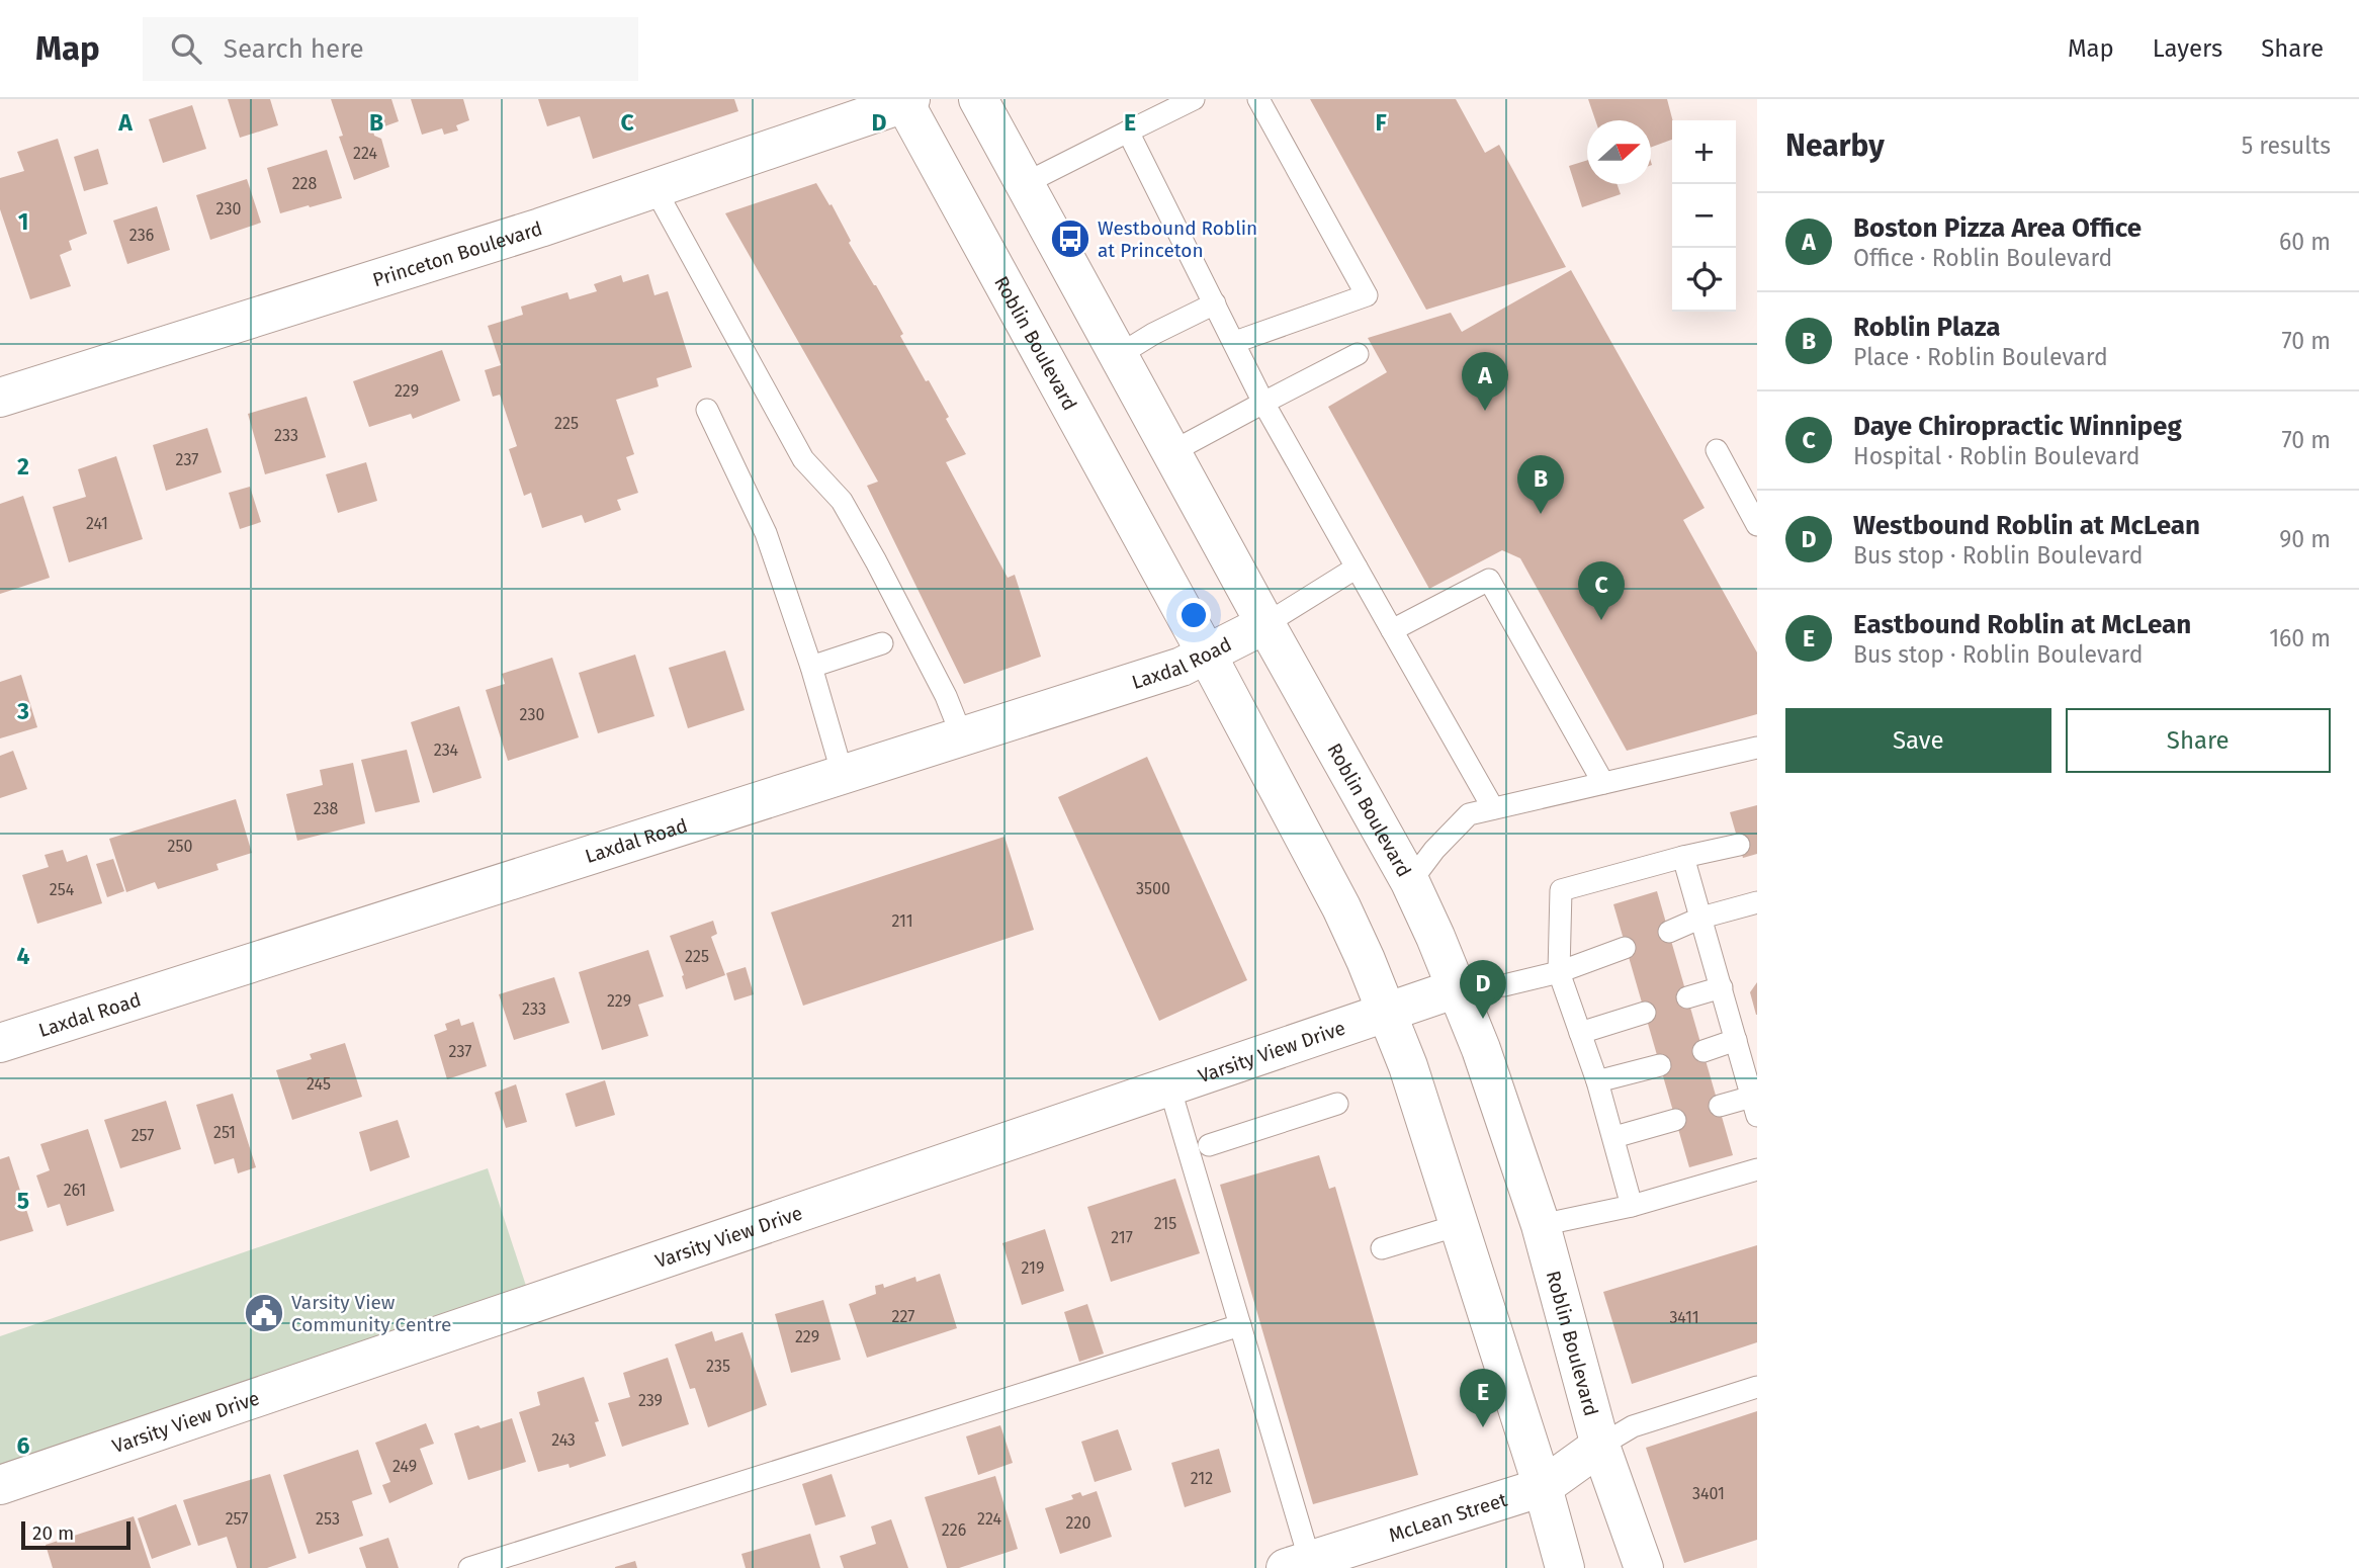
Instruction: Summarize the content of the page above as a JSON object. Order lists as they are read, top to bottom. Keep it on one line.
{"streets":{"street":["Princeton Boulevard","Roblin Boulevard","Laxdal Road","Varsity View Drive","McLean Street"]},"crossings":[["Princeton Boulevard","Roblin Boulevard"],["Roblin Boulevard","Laxdal Road"],["Roblin Boulevard","Varsity View Drive"],["Roblin Boulevard","McLean Street"]],"places":{"bus stop":["Westbound Roblin at Princeton"],"public building":["Varsity View Community Centre"]},"house_numbers":["224","228","230","236","229","225","233","237","241","230","234","238","250","3500","254","211","225","229","233","237","245","251","257","261","215","217","219","227","3411","229","235","239","243","249","212","3401","257","253","224","220","226"],"scale_bar":"20 m","north":"right","page":{"header":"Map","search":"Search here","nav":["Map","Layers","Share"],"heading":["Nearby","5 results"],"map_buttons":["+","−"],"list":[{"mark":"A","name":"Boston Pizza Area Office","note":"Office · Roblin Boulevard","value":"60 m"},{"mark":"B","name":"Roblin Plaza","note":"Place · Roblin Boulevard","value":"70 m"},{"mark":"C","name":"Daye Chiropractic Winnipeg","note":"Hospital · Roblin Boulevard","value":"70 m"},{"mark":"D","name":"Westbound Roblin at McLean","note":"Bus stop · Roblin Boulevard","value":"90 m"},{"mark":"E","name":"Eastbound Roblin at McLean","note":"Bus stop · Roblin Boulevard","value":"160 m"}],"pins":["A","B","C","D","E"],"buttons":["Save","Share"],"scale":"20 m"},"grid":{"columns":["A","B","C","D","E","F"],"rows":["1","2","3","4","5","6"]}}
